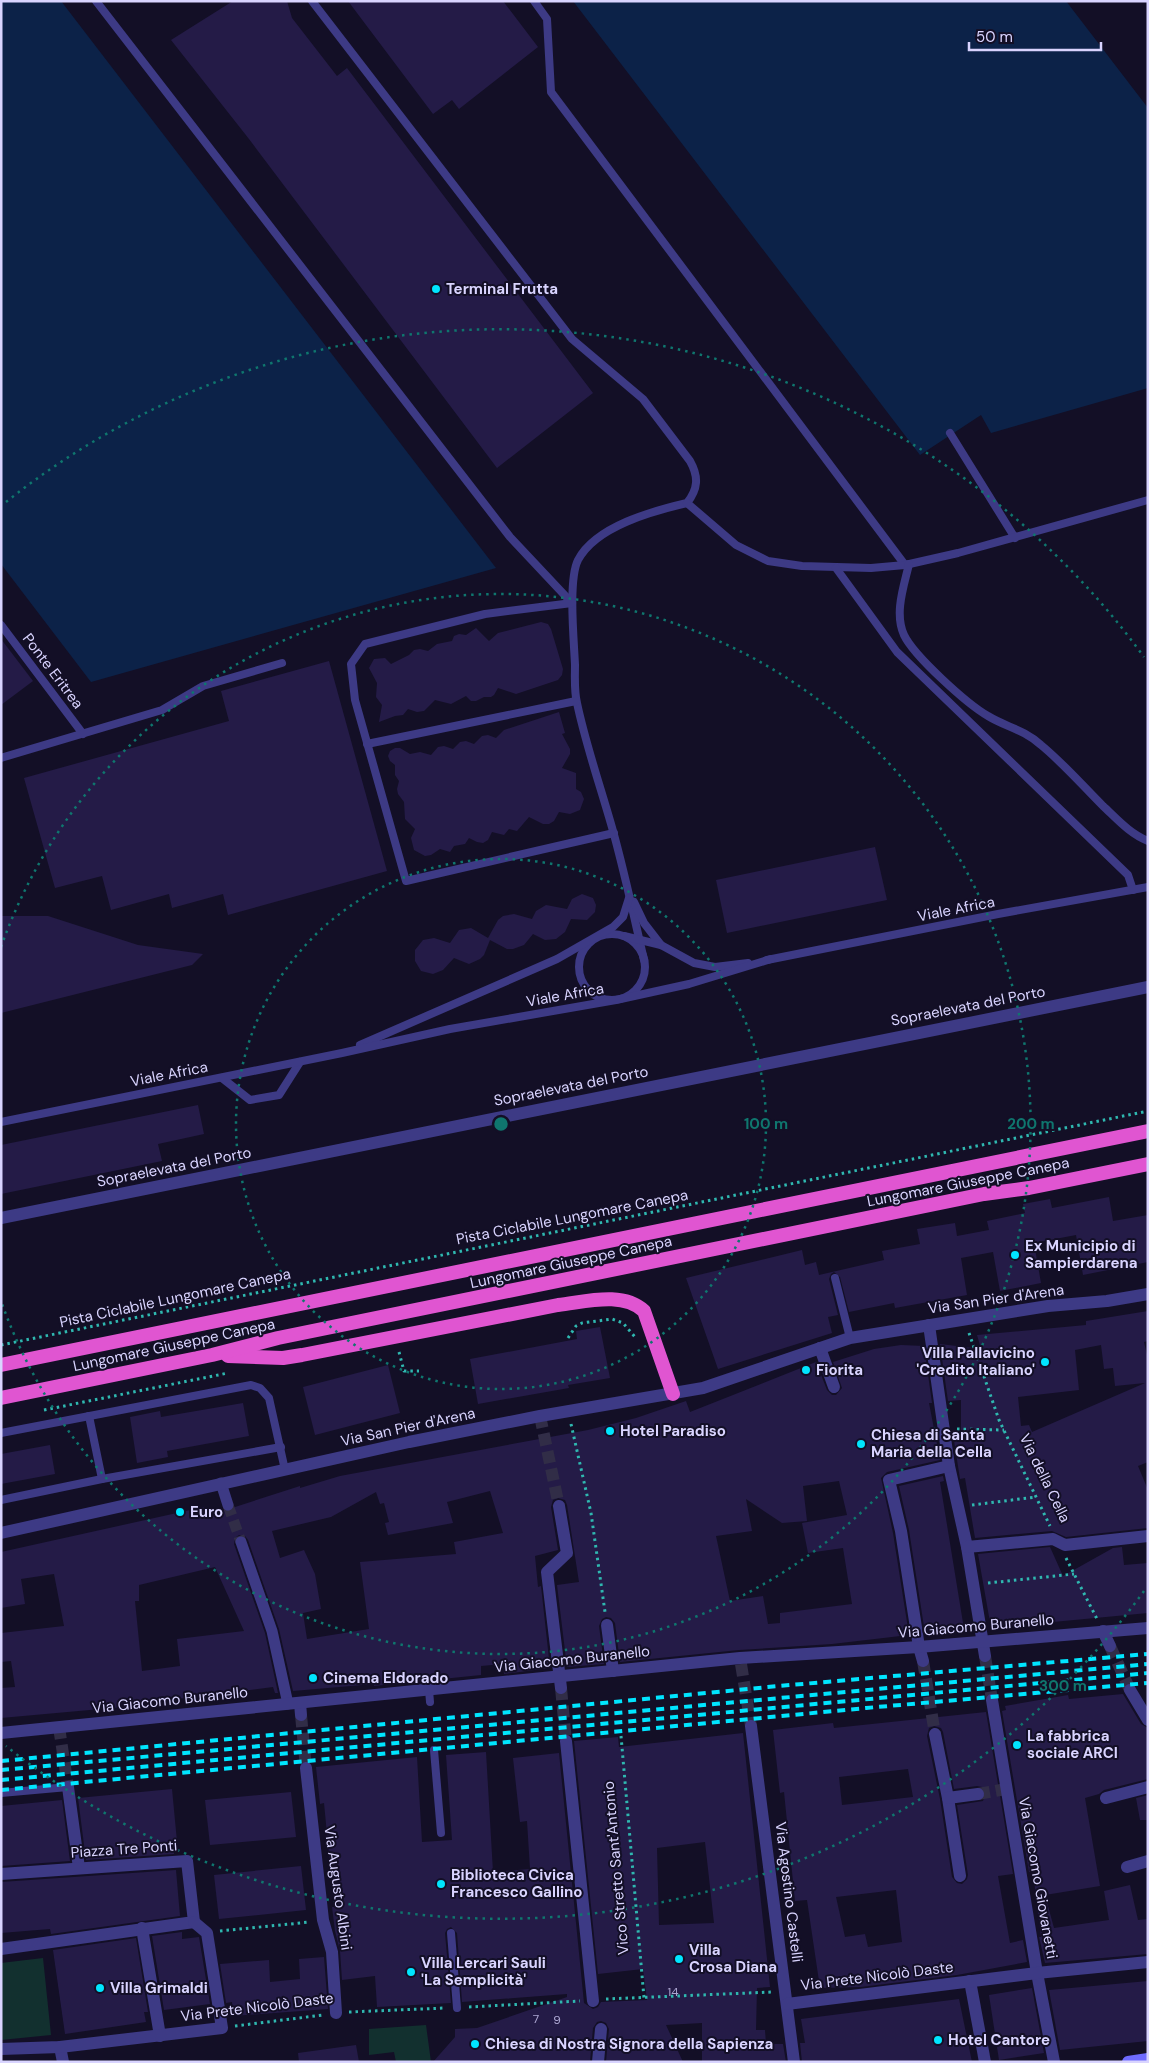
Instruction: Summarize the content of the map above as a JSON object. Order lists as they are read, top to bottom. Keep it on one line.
{"streets":{"highway":["Lungomare Giuseppe Canepa"],"street":["Sopraelevata del Porto","Via San Pier d'Arena","Via Giacomo Buranello","Piazza Tre Ponti","Via Giacomo Giovanetti","Via Augusto Albini","Via Agostino Castelli","Via Prete Nicolò Daste"],"lane":["Ponte Eritrea","Viale Africa"],"path":["Pista Ciclabile Lungomare Canepa","Via della Cella","Vico Stretto Sant'Antonio"]},"crossings":[["Via San Pier d'Arena","Via della Cella"],["Via della Cella","Via Giacomo Buranello"],["Vico Stretto Sant'Antonio","Via Prete Nicolò Daste"],["Via Giacomo Giovanetti","Via Prete Nicolò Daste"],["Via Augusto Albini","Via Prete Nicolò Daste"],["Via Agostino Castelli","Via Prete Nicolò Daste"]],"places":["Terminal Frutta","Ex Municipio di Sampierdarena","Villa Pallavicino 'Credito Italiano'","Fiorita","Hotel Paradiso","Chiesa di Santa Maria della Cella","Euro","Cinema Eldorado","La fabbrica sociale ARCI","Biblioteca Civica Francesco Gallino","Villa Crosa Diana","Villa Lercari Sauli 'La Semplicità'","Villa Grimaldi","Hotel Cantore","Chiesa di Nostra Signora della Sapienza"],"house_numbers":["14","7","9"],"scale_bar":"50 m","rings":["100 m","200 m","300 m"]}
